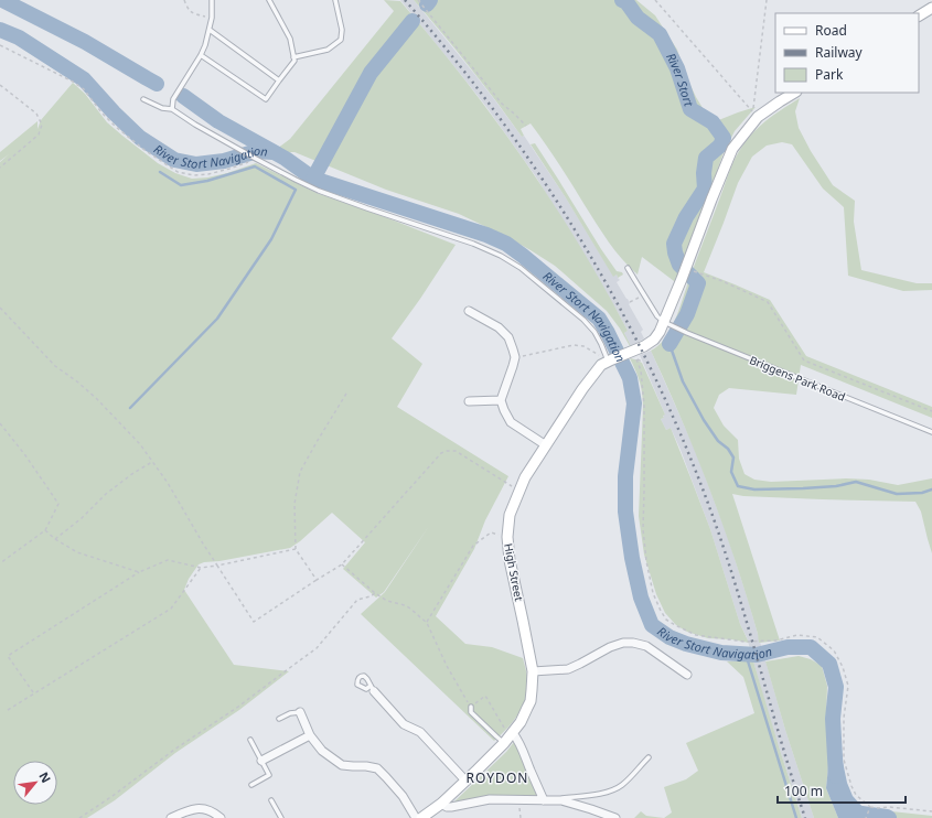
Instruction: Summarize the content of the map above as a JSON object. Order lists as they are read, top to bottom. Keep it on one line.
{"streets":{"main road":["High Street"],"lane":["Briggens Park Road"]},"crossings":[["Briggens Park Road","High Street"]],"districts":["ROYDON"],"water":["River Stort","River Stort Navigation"],"legend":["Road","Railway","Park"],"scale_bar":"100 m","north":"top right"}
